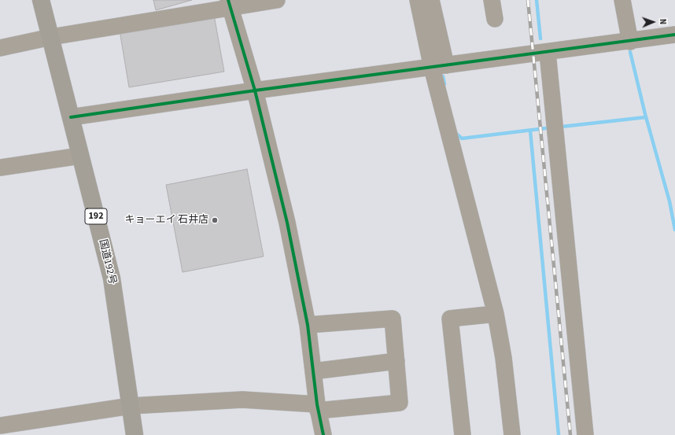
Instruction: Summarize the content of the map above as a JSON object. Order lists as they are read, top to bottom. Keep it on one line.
{"streets":{"highway":["192","国道192号"]},"places":["キョーエイ 石井店"],"north":"right"}
